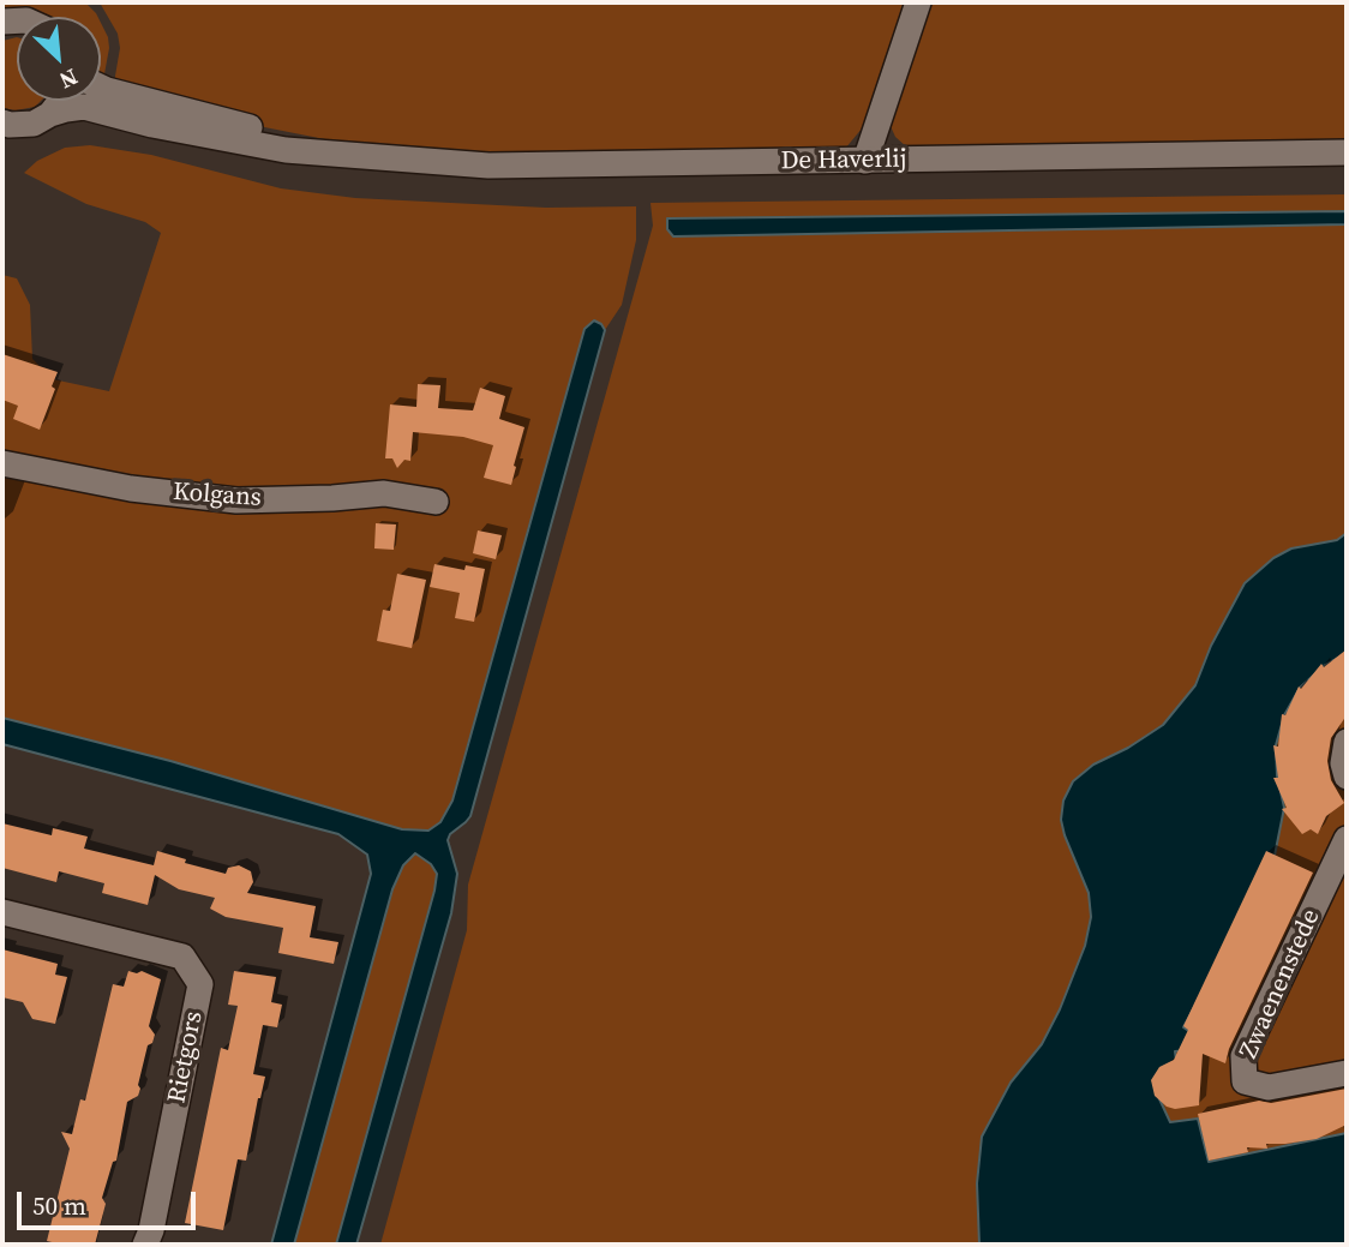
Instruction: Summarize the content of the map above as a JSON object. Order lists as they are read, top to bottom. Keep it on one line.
{"streets":{"street":["De Haverlij","Kolgans","Zwaenenstede","Rietgors"]},"scale_bar":"50 m","north":"bottom right"}
